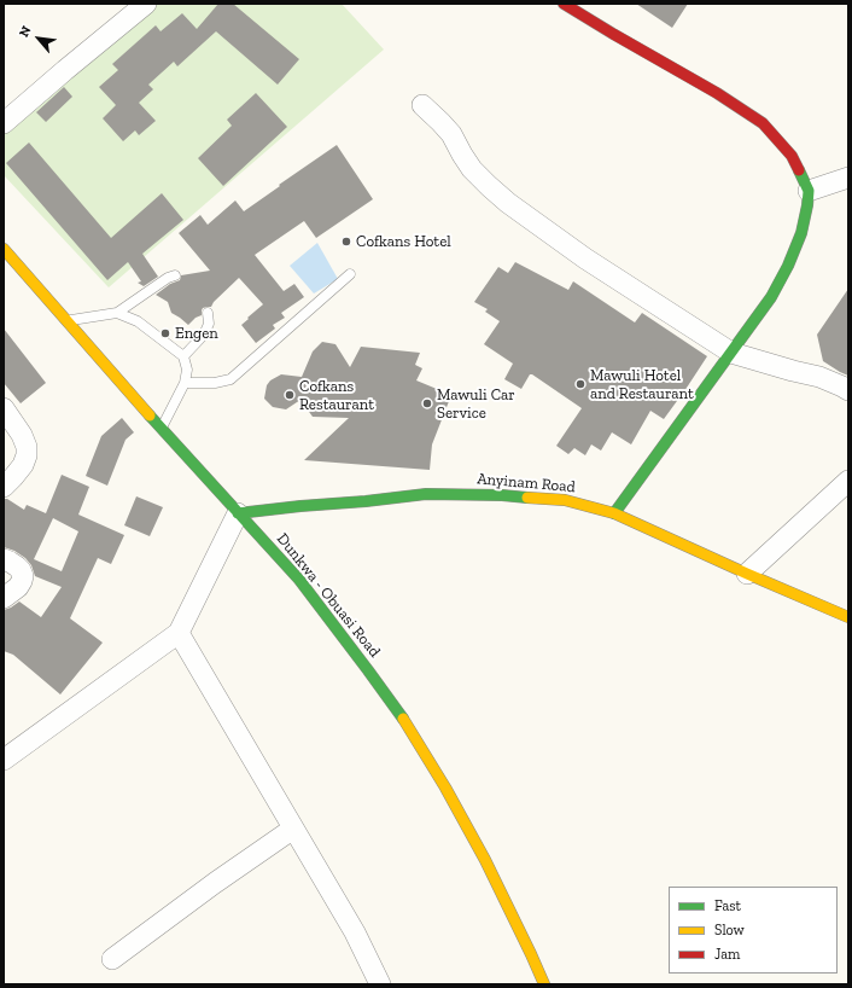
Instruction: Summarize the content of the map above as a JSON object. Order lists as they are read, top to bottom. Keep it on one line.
{"streets":{"street":["Anyinam Road","Dunkwa - Obuasi Road"]},"crossings":[["Anyinam Road","Dunkwa - Obuasi Road"]],"places":["Cofkans Hotel","Engen","Mawuli Hotel and Restaurant","Cofkans Restaurant","Mawuli Car Service"],"legend":["Fast","Slow","Jam"],"north":"top left"}
